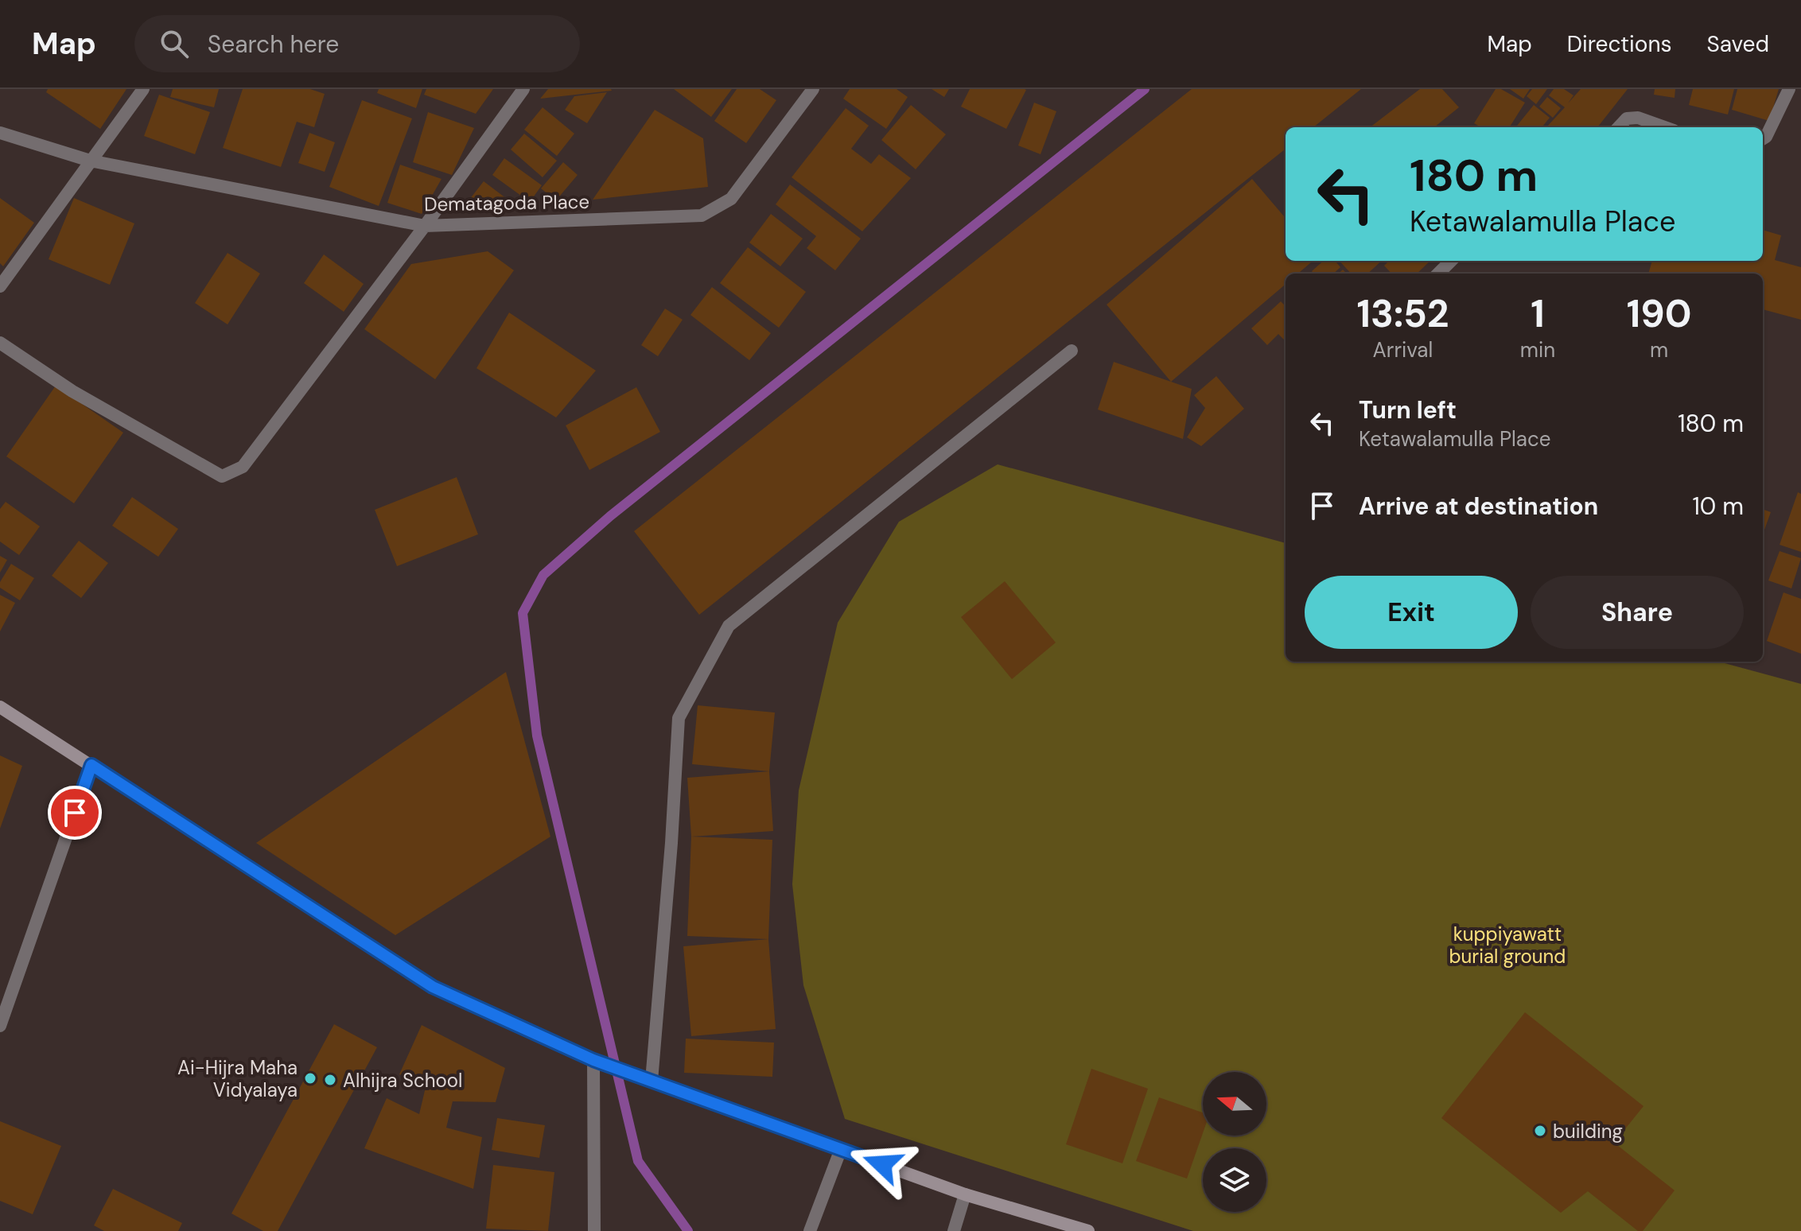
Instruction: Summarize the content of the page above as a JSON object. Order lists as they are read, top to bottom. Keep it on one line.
{"streets":{"street":["Dematagoda Place"]},"parks":["kuppiyawatt burial ground"],"places":["Ai-Hijra Maha Vidyalaya","Alhijra School","building"],"north":"left","page":{"header":"Map","search":"Search here","nav":["Map","Directions","Saved"],"turn":["180 m","Ketawalamulla Place"],"eta":["13:52","Arrival","1","min","190","m"],"list":[{"name":"Turn left","note":"Ketawalamulla Place","value":"180 m"},{"name":"Arrive at destination","value":"10 m"}],"buttons":["Exit","Share"]}}
